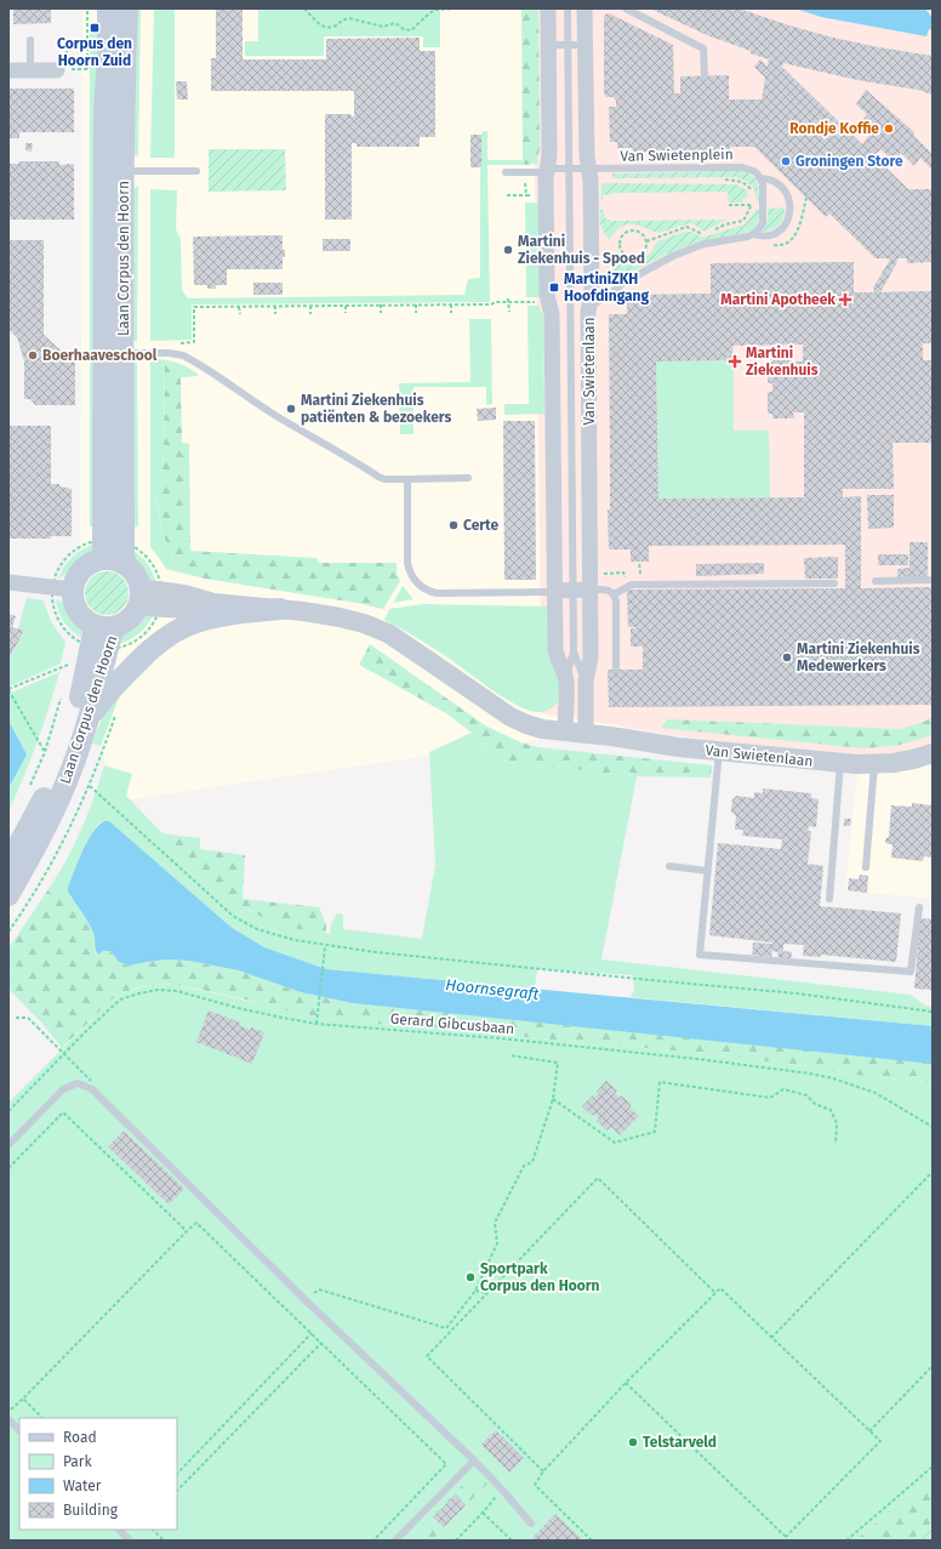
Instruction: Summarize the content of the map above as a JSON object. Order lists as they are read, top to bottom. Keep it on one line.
{"streets":{"main road":["Laan Corpus den Hoorn"],"street":["Van Swietenlaan"],"lane":["Van Swietenplein"],"path":["Gerard Gibcusbaan"]},"crossings":[["Van Swietenplein","Van Swietenlaan"],["Laan Corpus den Hoorn","Van Swietenlaan"]],"water":["Hoornsegraft"],"places":{"transit":["Corpus den Hoorn Zuid","MartiniZKH Hoofdingang"],"other":["Rondje Koffie","Groningen Store","Martini Ziekenhuis - Spoed","Boerhaaveschool","Martini Ziekenhuis patiënten & bezoekers","Certe","Martini Ziekenhuis Medewerkers","Sportpark Corpus den Hoorn","Telstarveld"],"health":["Martini Apotheek","Martini Ziekenhuis"]},"legend":["Road","Park","Water","Building"]}
